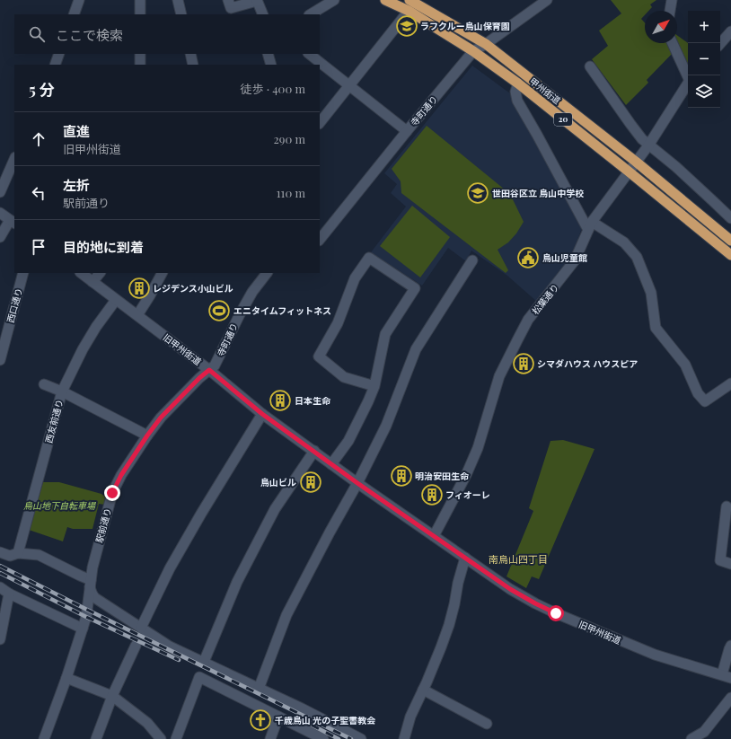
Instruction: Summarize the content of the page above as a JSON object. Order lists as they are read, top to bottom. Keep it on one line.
{"streets":{"highway":["甲州街道","20"],"street":["寺町通り","松葉通り","西口通り","旧甲州街道","西友前通り","駅前通り"]},"crossings":[["甲州街道","寺町通り"],["甲州街道","松葉通り"],["寺町通り","旧甲州街道"],["寺町通り","駅前通り"],["松葉通り","旧甲州街道"],["旧甲州街道","西友前通り"],["旧甲州街道","駅前通り"]],"districts":["南烏山四丁目"],"parks":["烏山地下自転車場"],"places":{"school or university":["ラフクルー烏山保育園","世田谷区立 烏山中学校"],"public building":["烏山児童館"],"building":["レジデンス小山ビル","シマダハウス ハウスピア","日本生命","明治安田生命","烏山ビル","フィオーレ"],"sports":["エニタイムフィットネス"],"church":["千歳烏山 光の子聖書教会"]},"north":"top right","page":{"map_buttons":["+","−"],"search":"ここで検索","heading":["5 分","徒歩 · 400 m"],"list":[["直進","旧甲州街道","290 m"],["左折","駅前通り","110 m"],"目的地に到着"]}}
